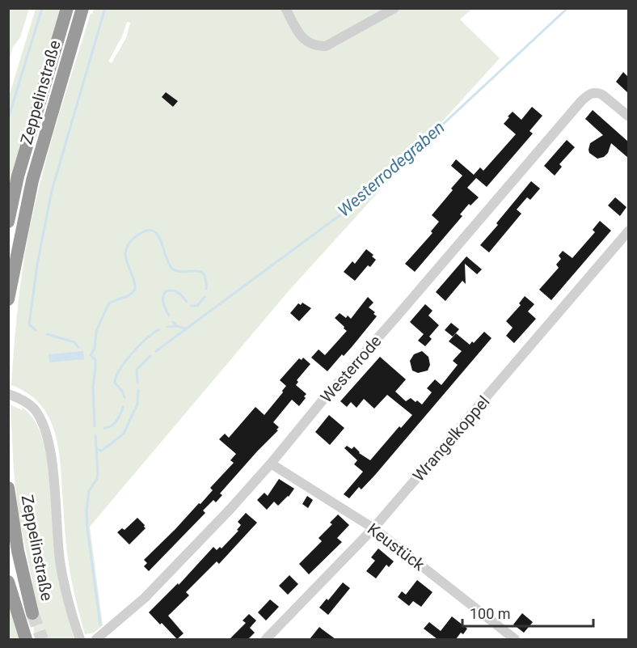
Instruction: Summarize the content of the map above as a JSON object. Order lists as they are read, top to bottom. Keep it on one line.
{"streets":{"highway":["Zeppelinstraße"],"street":["Westerrode","Wrangelkoppel","Keustück"]},"crossings":[["Westerrode","Keustück"],["Wrangelkoppel","Keustück"]],"water":["Westerrodegraben"],"scale_bar":"100 m"}
